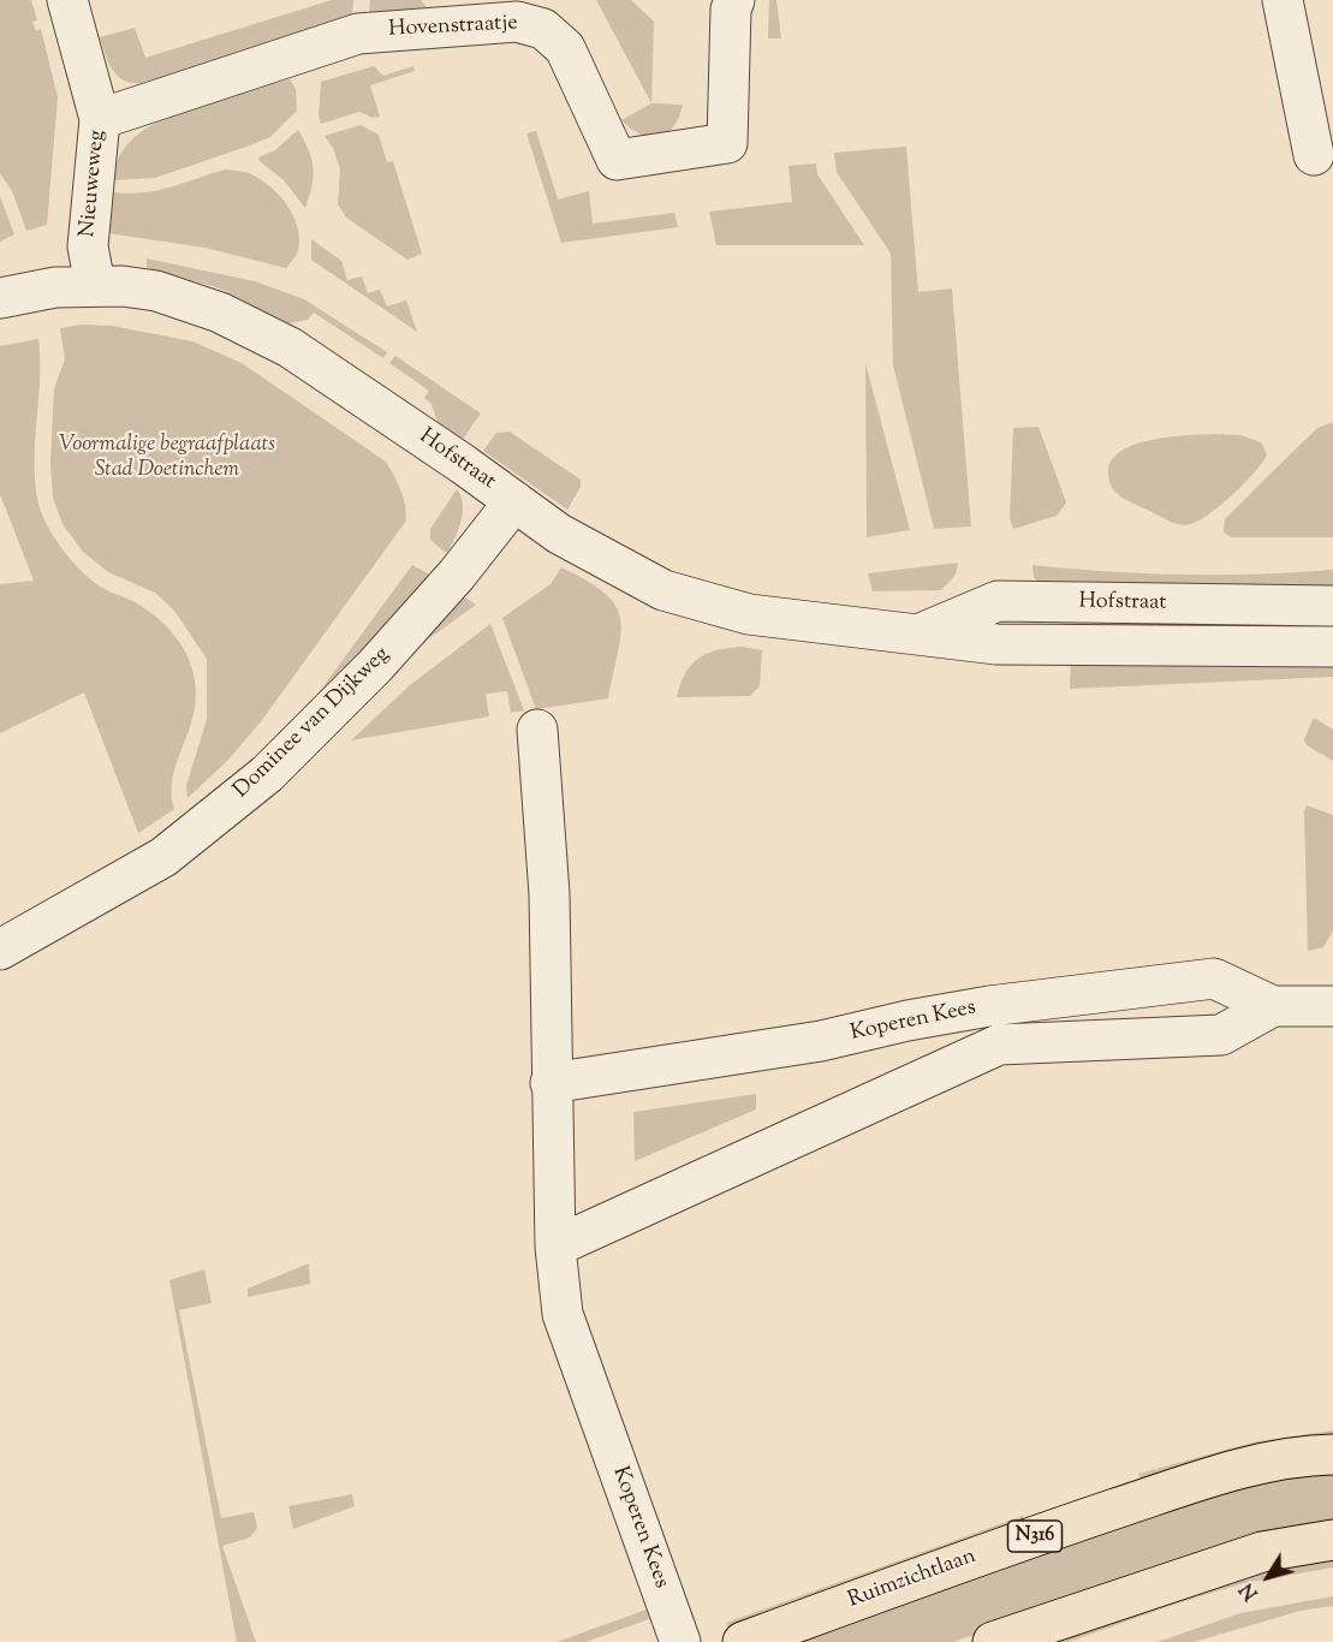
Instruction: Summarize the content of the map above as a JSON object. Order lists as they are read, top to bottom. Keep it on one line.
{"streets":{"main road":["N316","Ruimzichtlaan"],"street":["Hovenstraatje","Nieuweweg","Hofstraat","Dominee van Dijkweg","Koperen Kees"]},"crossings":[["Hovenstraatje","Nieuweweg"],["Nieuweweg","Hofstraat"],["Hofstraat","Dominee van Dijkweg"]],"parks":["Voormalige begraafplaats Stad Doetinchem"],"north":"bottom left"}
